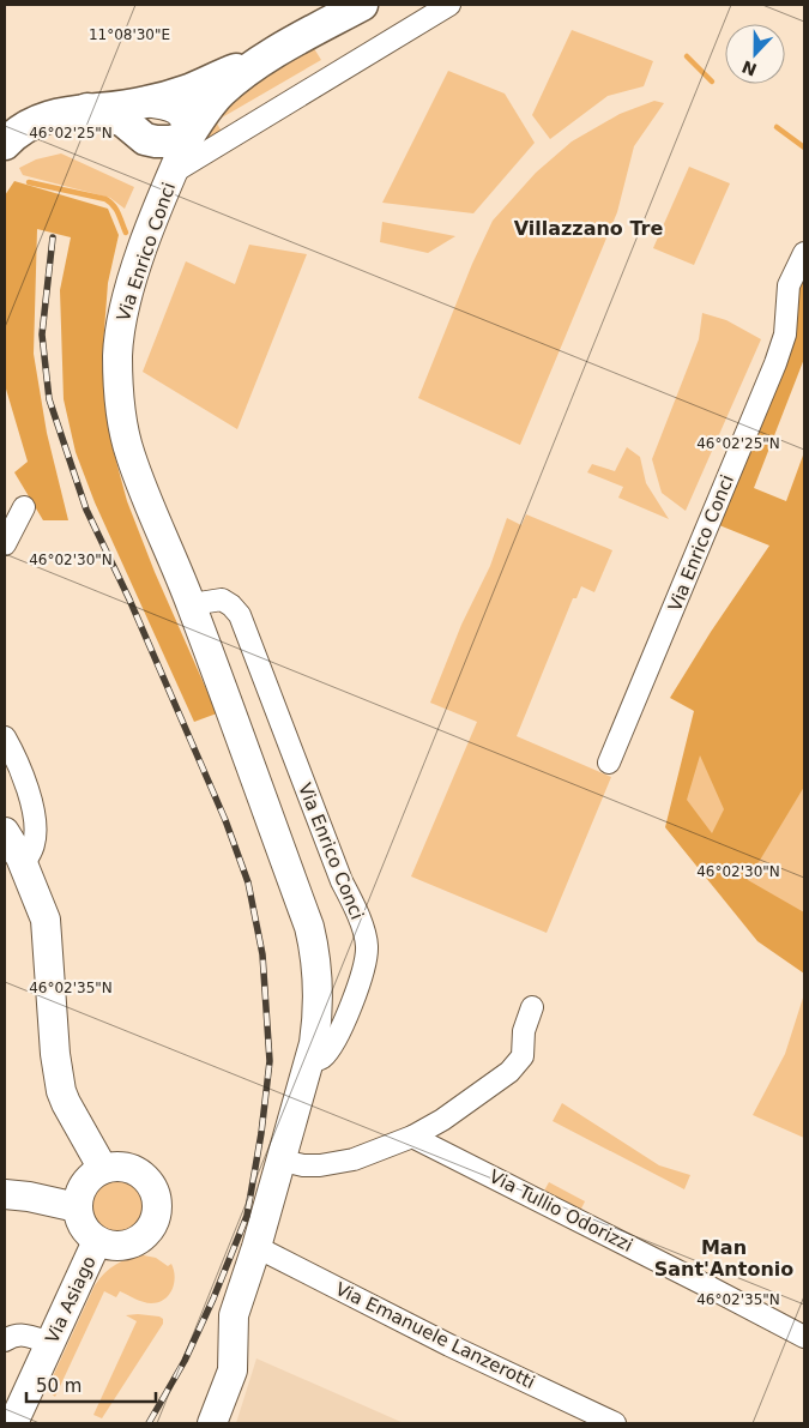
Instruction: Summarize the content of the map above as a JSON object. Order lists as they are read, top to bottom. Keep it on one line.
{"streets":{"main road":["Via Enrico Conci"],"street":["Via Tullio Odorizzi","Via Asiago","Via Emanuele Lanzerotti"]},"crossings":[["Via Enrico Conci","Via Emanuele Lanzerotti"]],"districts":["Villazzano Tre","Man Sant'Antonio"],"scale_bar":"50 m","north":"bottom","coordinates":["11°08'30\"E","46°02'25\"N","46°02'30\"N","46°02'35\"N"]}
